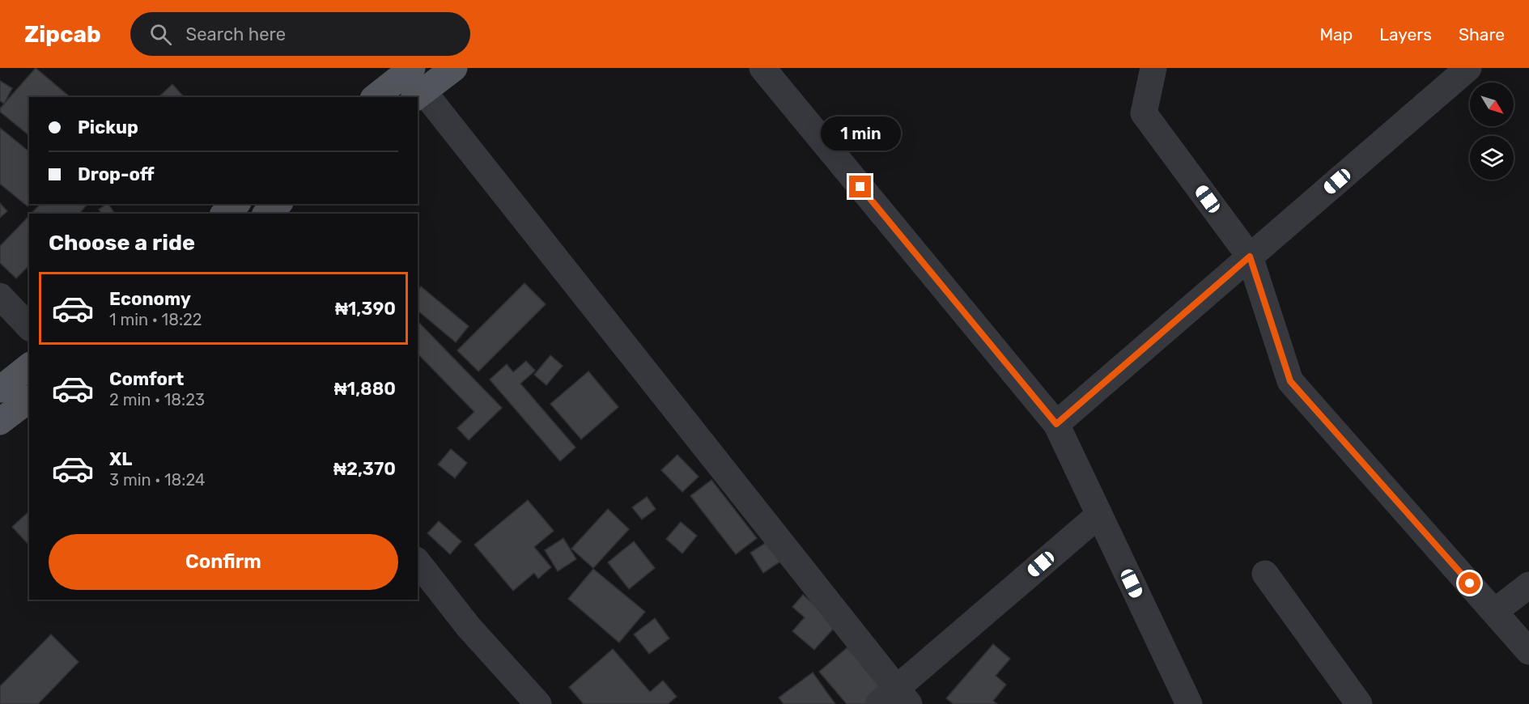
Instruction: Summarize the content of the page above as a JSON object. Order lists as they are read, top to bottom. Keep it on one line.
{"north":"bottom right","page":{"header":"Zipcab","search":"Search here","nav":["Map","Layers","Share"],"banner":["Pickup","Drop-off"],"bubble":"1 min","heading":"Choose a ride","list":[{"name":"Economy","note":"1 min · 18:22","value":"₦1,390"},{"name":"Comfort","note":"2 min · 18:23","value":"₦1,880"},{"name":"XL","note":"3 min · 18:24","value":"₦2,370"}],"buttons":"Confirm"}}
